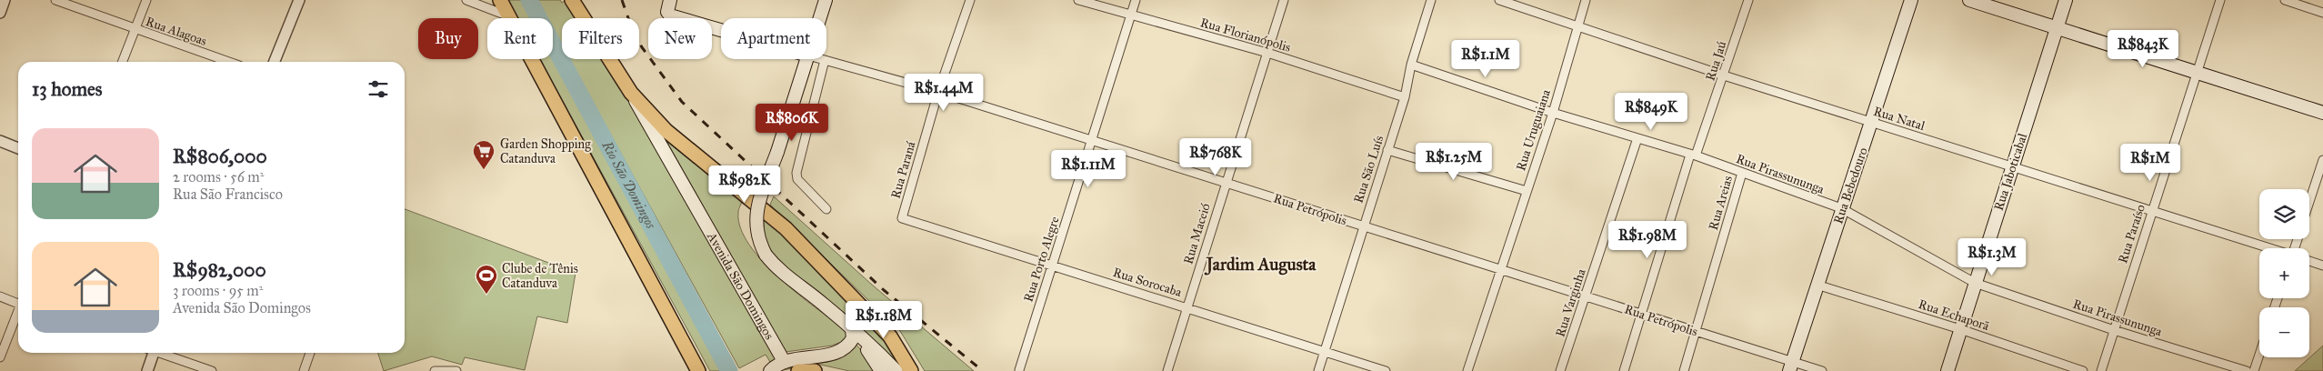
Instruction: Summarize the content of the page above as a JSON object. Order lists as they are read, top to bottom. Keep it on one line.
{"streets":{"main road":["Rua Jaboticabal","Rua Bebedouro","Rua Petrópolis","Avenida São Domingos"],"street":["Rua Alagoas","Rua Florianópolis","Rua Jaú","Rua Natal","Rua Uruguaiana","Rua São Luís","Rua Paraná","Rua Pirassununga","Rua Areias","Rua Maceió","Rua Paraíso","Rua Porto Alegre","Rua Sorocaba","Rua Varginha","Rua Echaporã"]},"crossings":[["Rua Florianópolis","Rua São Luís"],["Rua Florianópolis","Rua Maceió"],["Rua Florianópolis","Rua Porto Alegre"],["Rua Jaú","Rua Natal"],["Rua Jaú","Rua Pirassununga"],["Rua Jaú","Rua Petrópolis"],["Rua Natal","Rua Uruguaiana"],["Rua Natal","Rua Jaboticabal"],["Rua Natal","Rua Bebedouro"],["Rua Natal","Rua Paraíso"],["Rua Uruguaiana","Rua Pirassununga"],["Rua Uruguaiana","Rua Petrópolis"],["Rua São Luís","Rua Pirassununga"],["Rua São Luís","Rua Petrópolis"],["Rua São Luís","Rua Sorocaba"],["Rua Paraná","Rua Petrópolis"],["Rua Paraná","Rua Sorocaba"],["Rua Jaboticabal","Rua Pirassununga"],["Rua Jaboticabal","Rua Echaporã"],["Rua Pirassununga","Rua Bebedouro"],["Rua Pirassununga","Rua Areias"],["Rua Pirassununga","Rua Paraíso"],["Rua Pirassununga","Rua Varginha"],["Rua Bebedouro","Rua Petrópolis"],["Rua Bebedouro","Rua Echaporã"],["Rua Areias","Rua Petrópolis"],["Rua Petrópolis","Rua Maceió"],["Rua Petrópolis","Rua Porto Alegre"],["Rua Petrópolis","Rua Varginha"],["Rua Maceió","Rua Sorocaba"],["Rua Porto Alegre","Rua Sorocaba"]],"districts":["Jardim Augusta"],"water":["Rio São Domingos"],"places":{"supermarket":["Garden Shopping Catanduva"],"sports":["Clube de Tênis Catanduva"]},"page":{"chip":["Buy","Rent","Filters","New","Apartment"],"price":["R$843K","R$1.1M","R$1.44M","R$849K","R$806K","R$768K","R$1.25M","R$1M","R$1.11M","R$982K","R$1.98M","R$1.3M","R$1.18M"],"heading":"13 homes","list":[{"name":"R$806,000","note":"2 rooms · 56 m² · Rua São Francisco"},{"name":"R$982,000","note":"3 rooms · 95 m² · Avenida São Domingos"}],"map_buttons":["+","−"]}}
